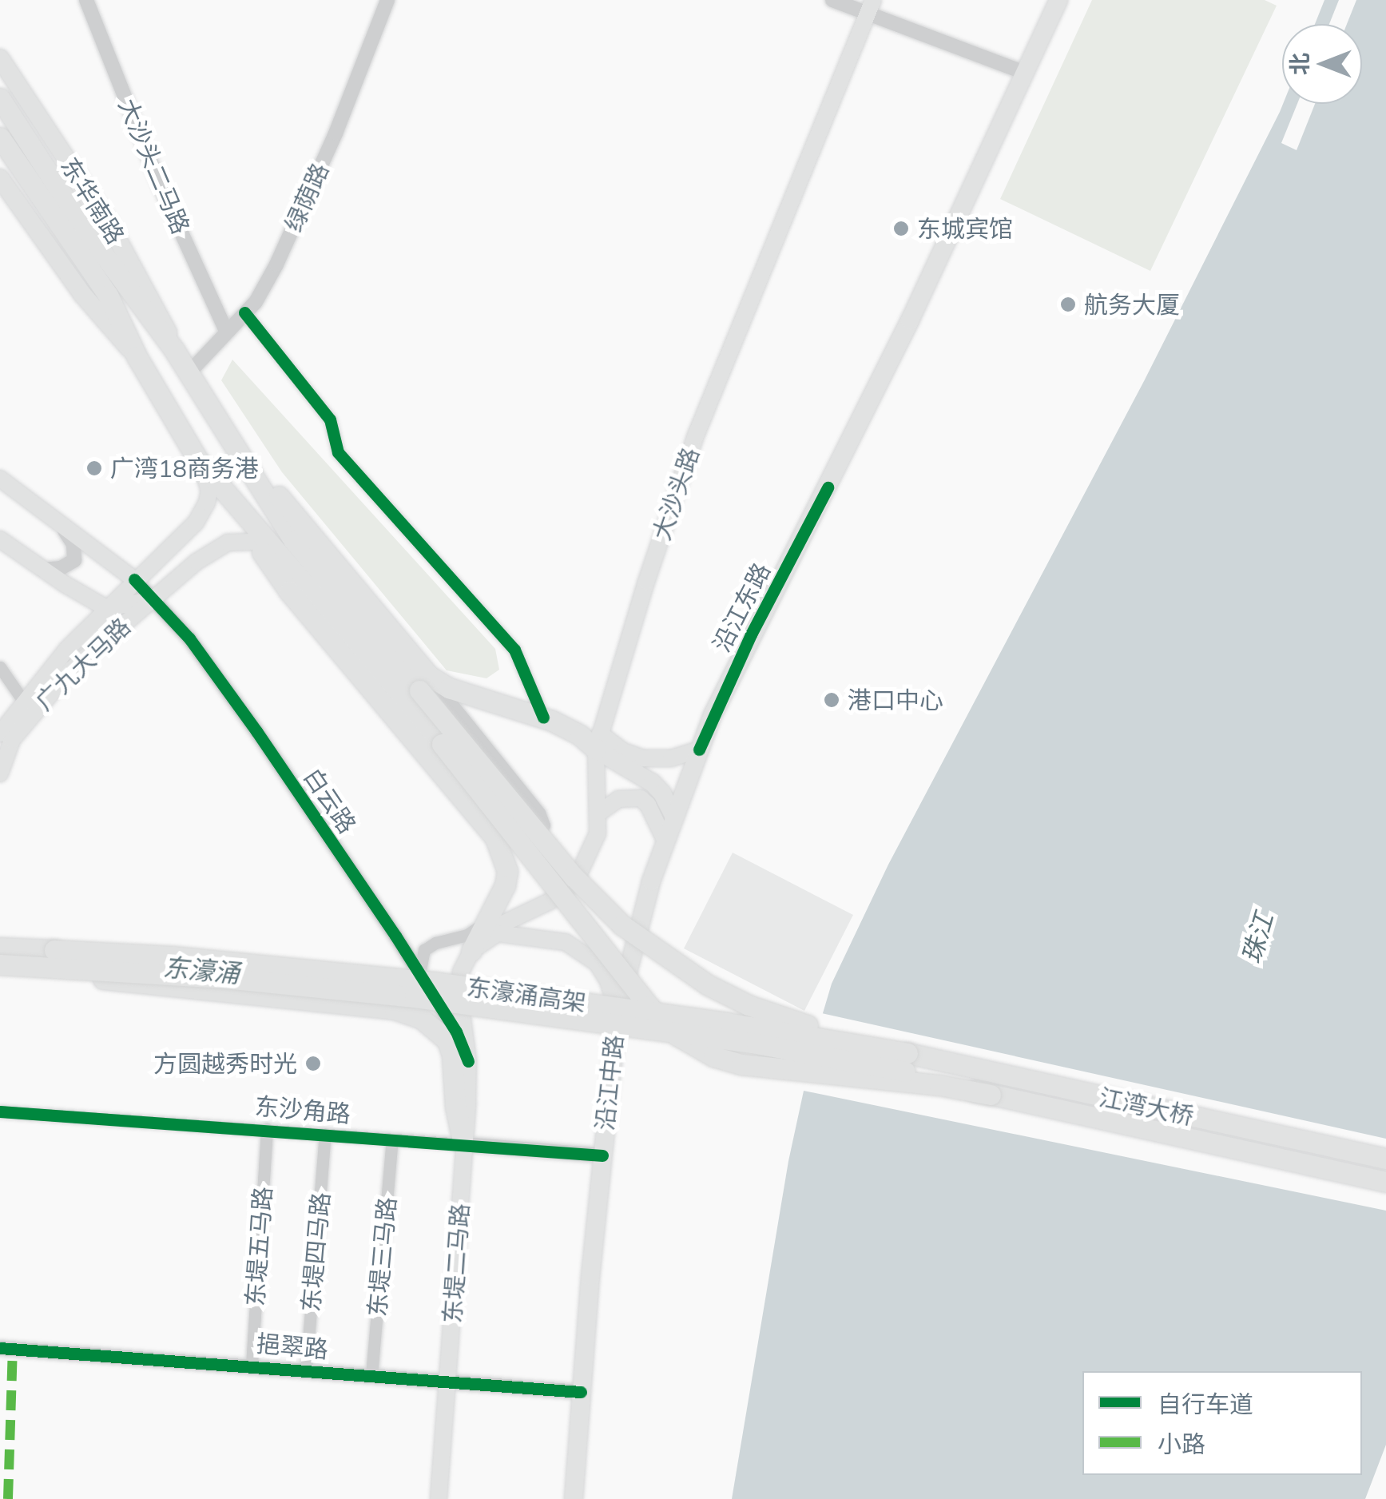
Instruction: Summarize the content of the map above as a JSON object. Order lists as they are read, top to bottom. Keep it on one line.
{"streets":{"highway":["东濠涌高架","江湾大桥"],"main road":["东华南路","大沙头路","沿江东路","广九大马路","白云路","沿江中路","东堤二马路"],"street":["大沙头二马路","绿荫路","东沙角路","东堤五马路","东堤四马路","东堤三马路","挹翠路"]},"crossings":[["大沙头二马路","绿荫路"],["大沙头路","东堤二马路"],["沿江东路","沿江中路"],["广九大马路","白云路"],["白云路","东堤二马路"],["东濠涌高架","江湾大桥"],["沿江中路","东沙角路"],["沿江中路","挹翠路"],["东沙角路","东堤五马路"],["东沙角路","东堤四马路"],["东沙角路","东堤三马路"],["东沙角路","东堤二马路"],["东堤五马路","挹翠路"],["东堤四马路","挹翠路"],["东堤三马路","挹翠路"],["东堤二马路","挹翠路"]],"water":["珠江","东濠涌"],"places":["东城宾馆","航务大厦","广湾18商务港","港口中心","方圆越秀时光"],"legend":["自行车道","小路"],"north":"left"}
